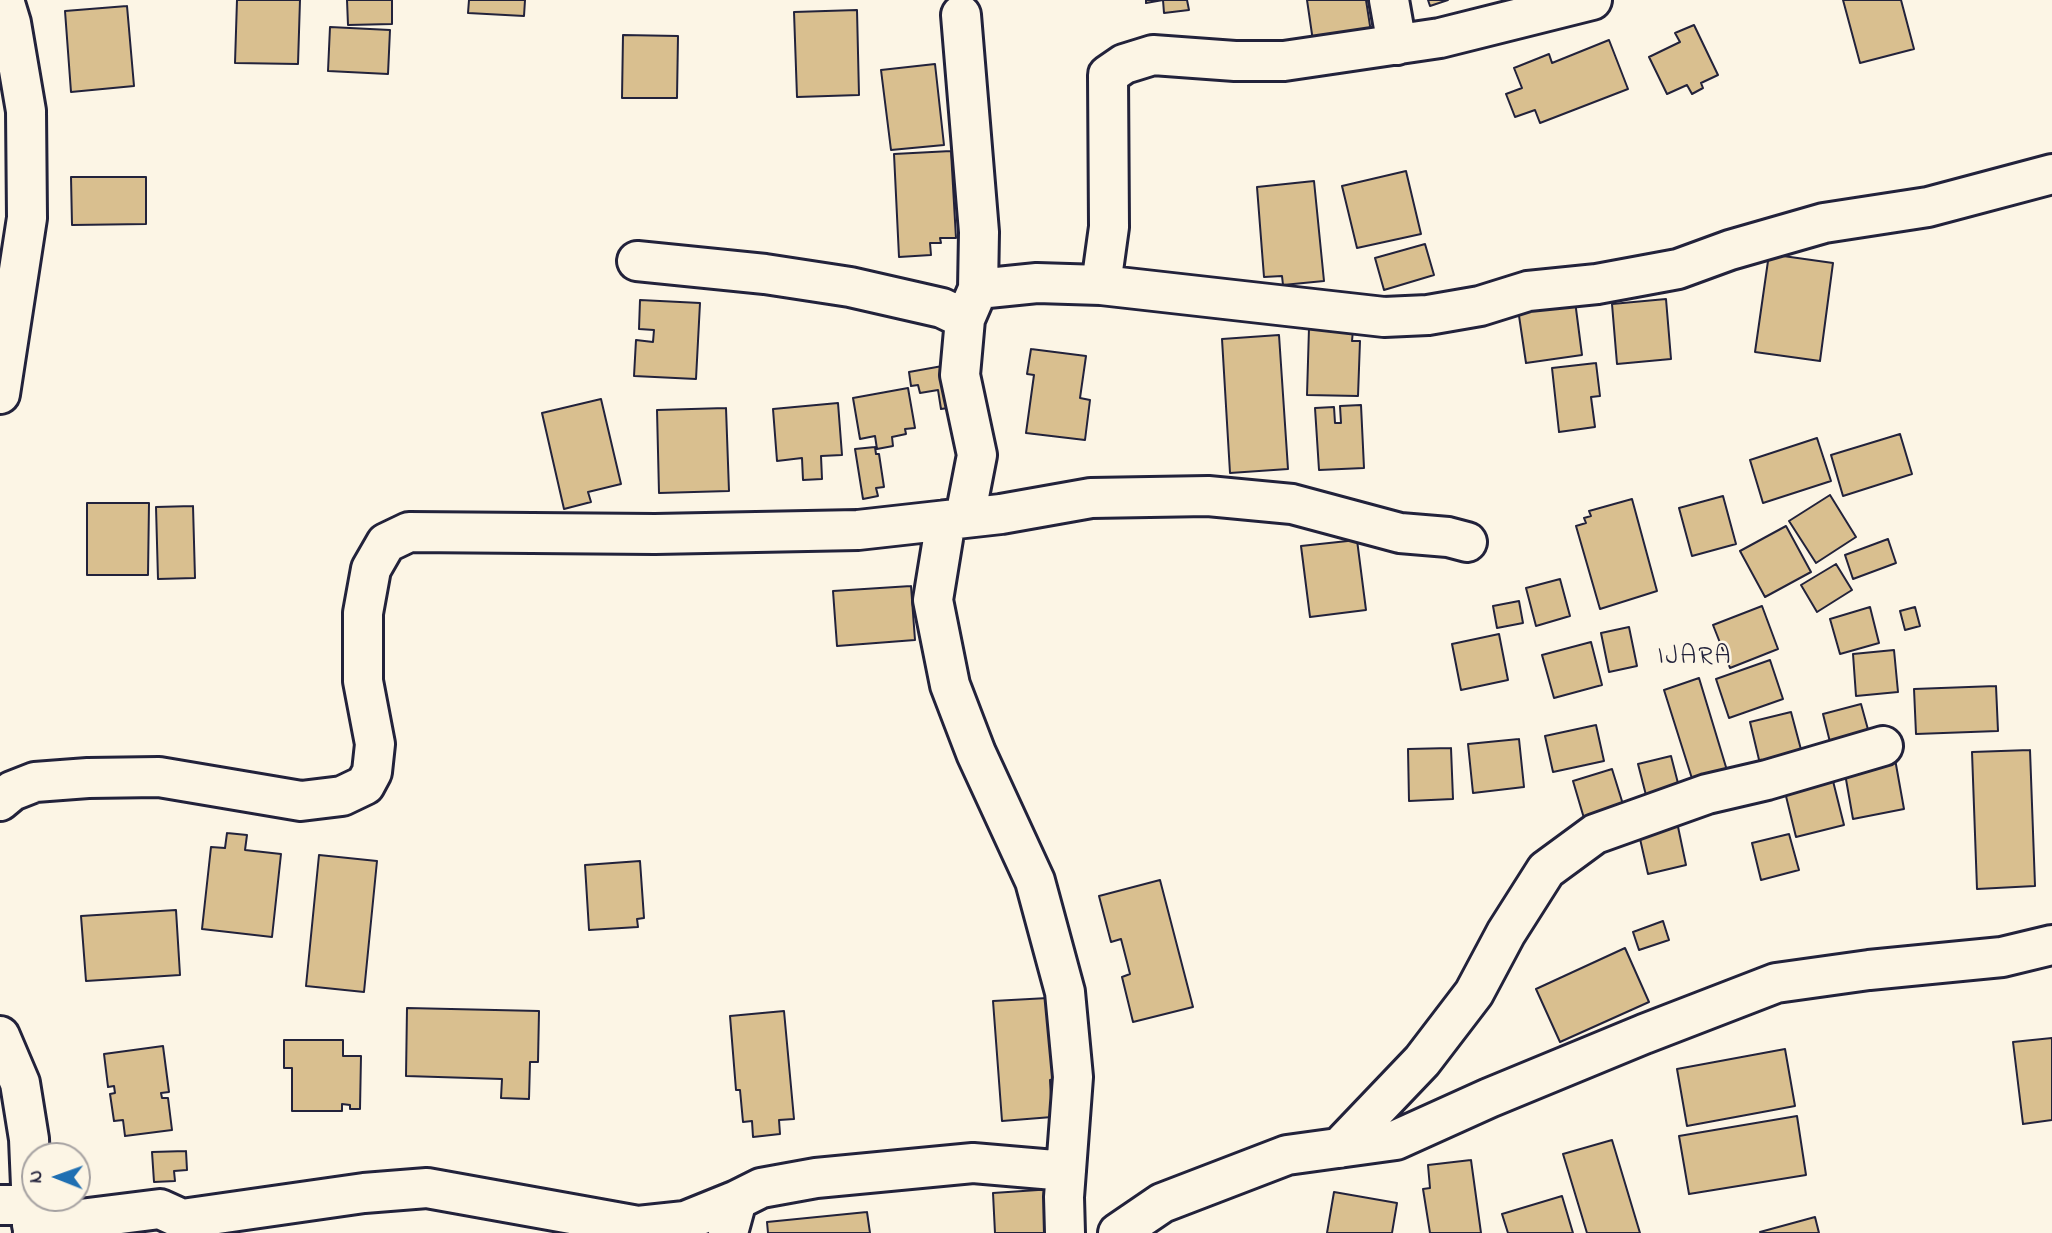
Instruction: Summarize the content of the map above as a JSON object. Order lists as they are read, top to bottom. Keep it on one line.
{"districts":["IJARA"],"north":"left"}
